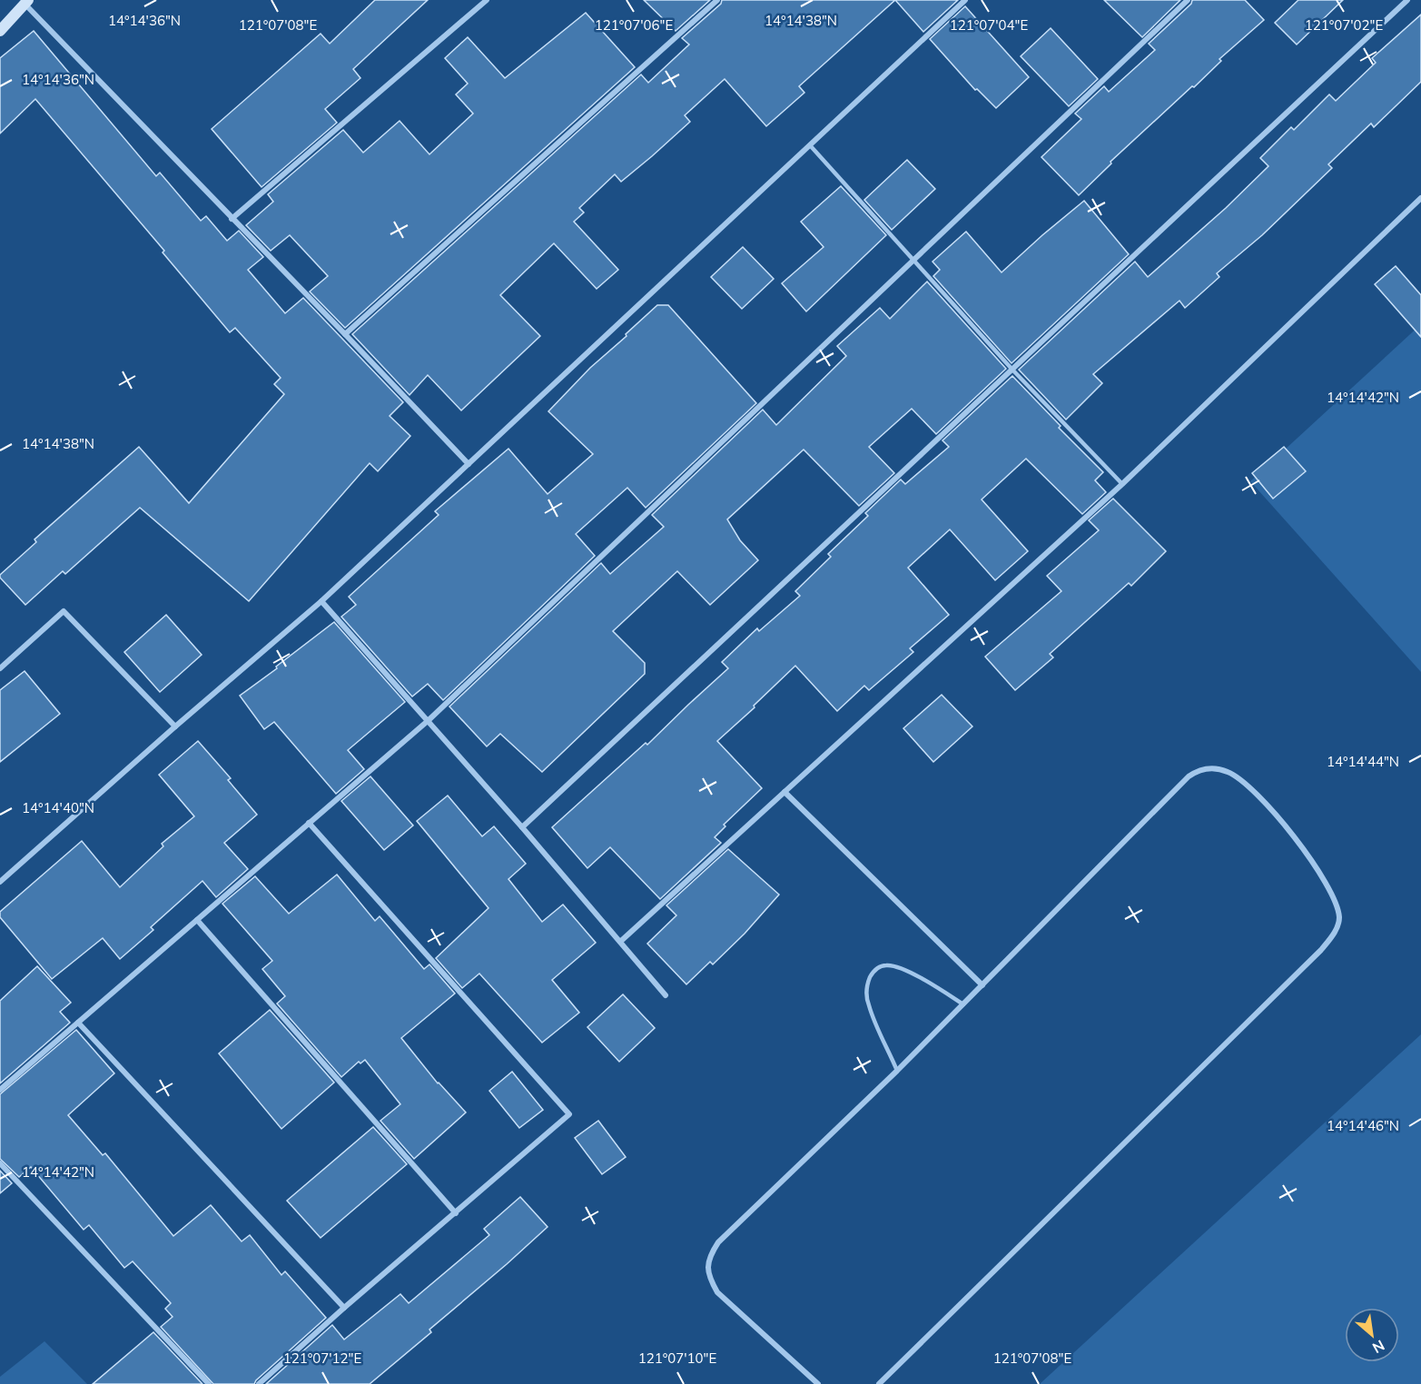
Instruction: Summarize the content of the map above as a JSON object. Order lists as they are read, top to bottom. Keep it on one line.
{"north":"bottom right","coordinates":["14°14'36\"N","14°14'38\"N","121°07'02\"E","121°07'08\"E","121°07'06\"E","121°07'04\"E","14°14'42\"N","14°14'44\"N","14°14'40\"N","14°14'46\"N","121°07'12\"E","121°07'10\"E"]}
